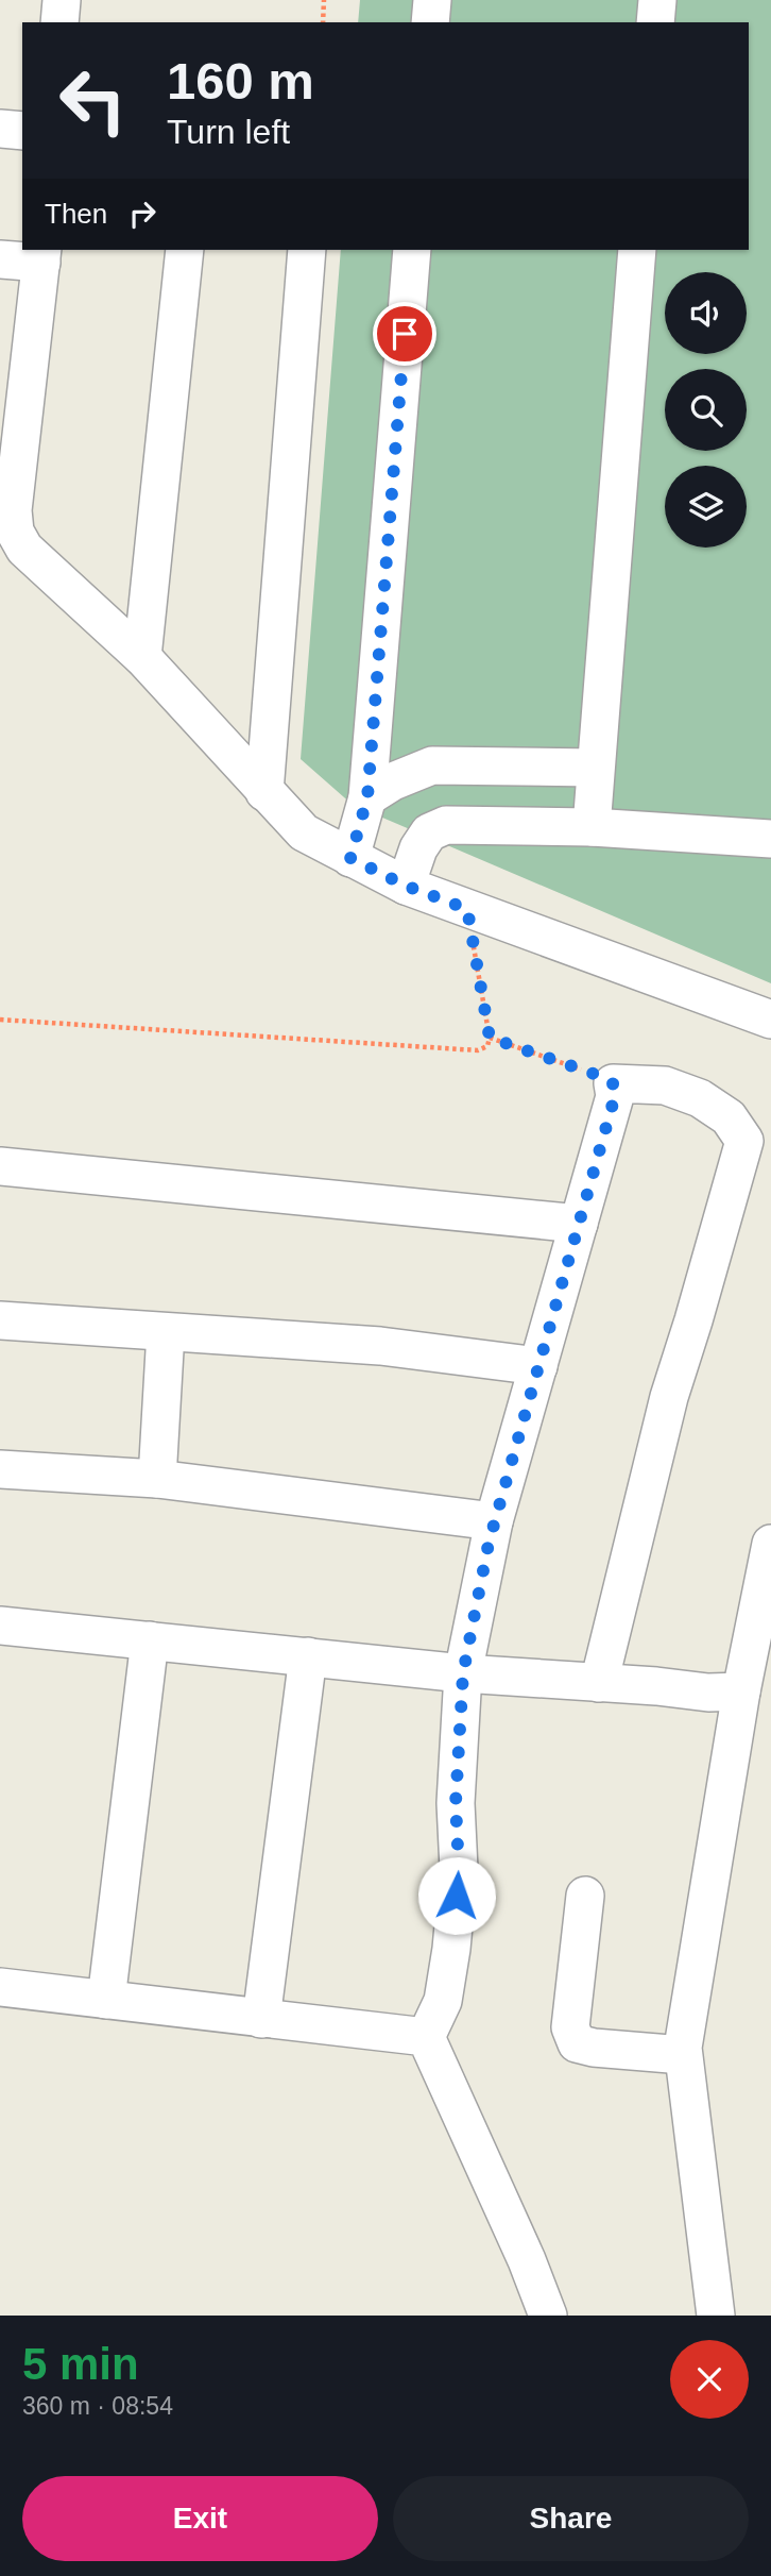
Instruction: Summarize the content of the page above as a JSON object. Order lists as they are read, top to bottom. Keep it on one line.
{"page":{"turn":["160 m","Turn left"],"then":"Then","heading":["5 min","360 m · 08:54"],"buttons":["Exit","Share"]}}
